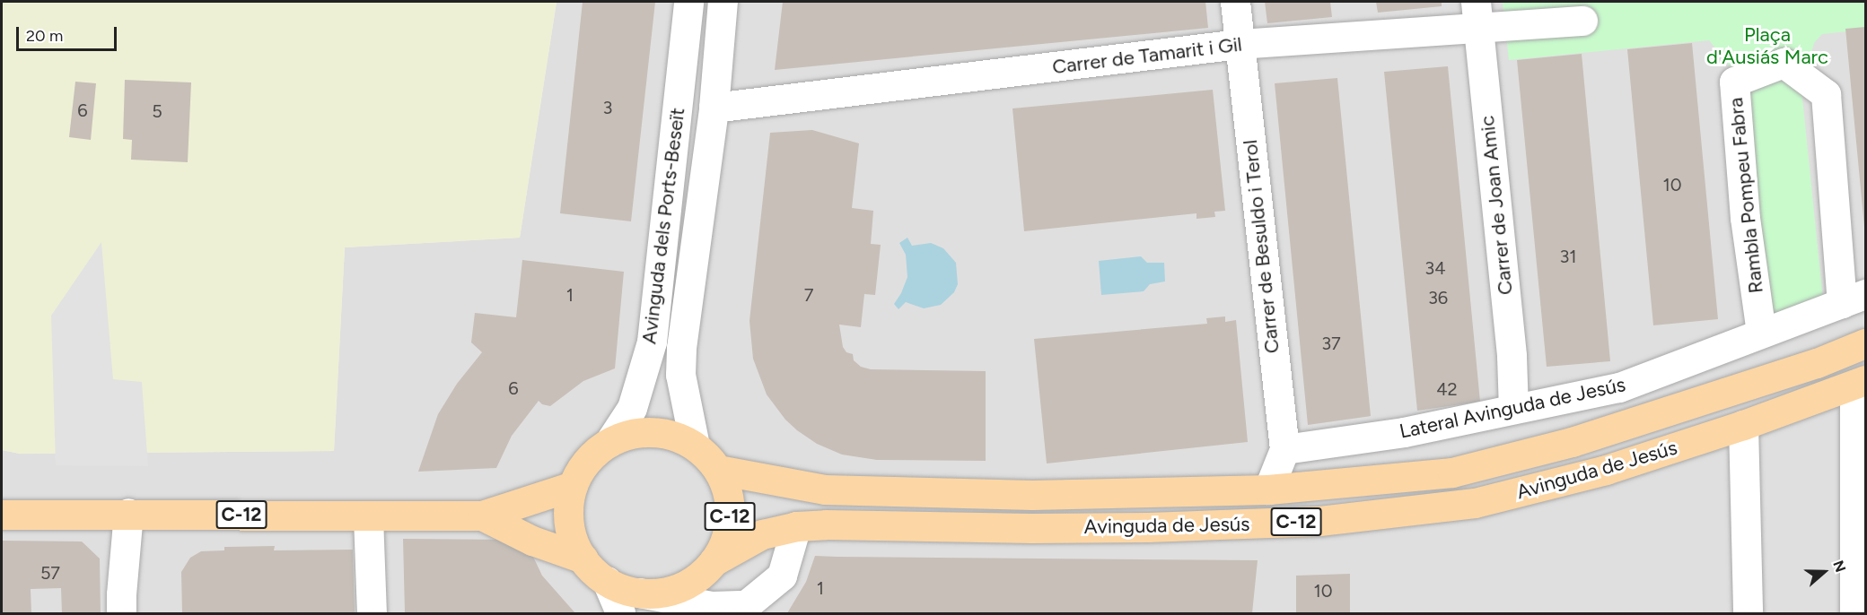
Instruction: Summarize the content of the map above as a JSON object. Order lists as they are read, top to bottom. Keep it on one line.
{"streets":{"main road":["Avinguda de Jesús","C-12"],"street":["Carrer de Tamarit i Gil","Rambla Pompeu Fabra","Carrer de Joan Amic","Avinguda dels Ports-Beseït","Carrer de Besuldo i Terol","Lateral Avinguda de Jesús"]},"crossings":[["Carrer de Tamarit i Gil","Carrer de Joan Amic"],["Carrer de Tamarit i Gil","Avinguda dels Ports-Beseït"],["Carrer de Tamarit i Gil","Carrer de Besuldo i Terol"],["Rambla Pompeu Fabra","Lateral Avinguda de Jesús"],["Carrer de Joan Amic","Lateral Avinguda de Jesús"],["Avinguda dels Ports-Beseït","Avinguda de Jesús"],["Avinguda dels Ports-Beseït","C-12"],["Carrer de Besuldo i Terol","Lateral Avinguda de Jesús"],["Avinguda de Jesús","C-12"]],"parks":["Plaça d'Ausiás Marc"],"house_numbers":["3","6","5","10","31","34","1","7","36","37","6","42","57","1","10"],"scale_bar":"20 m","north":"right"}
